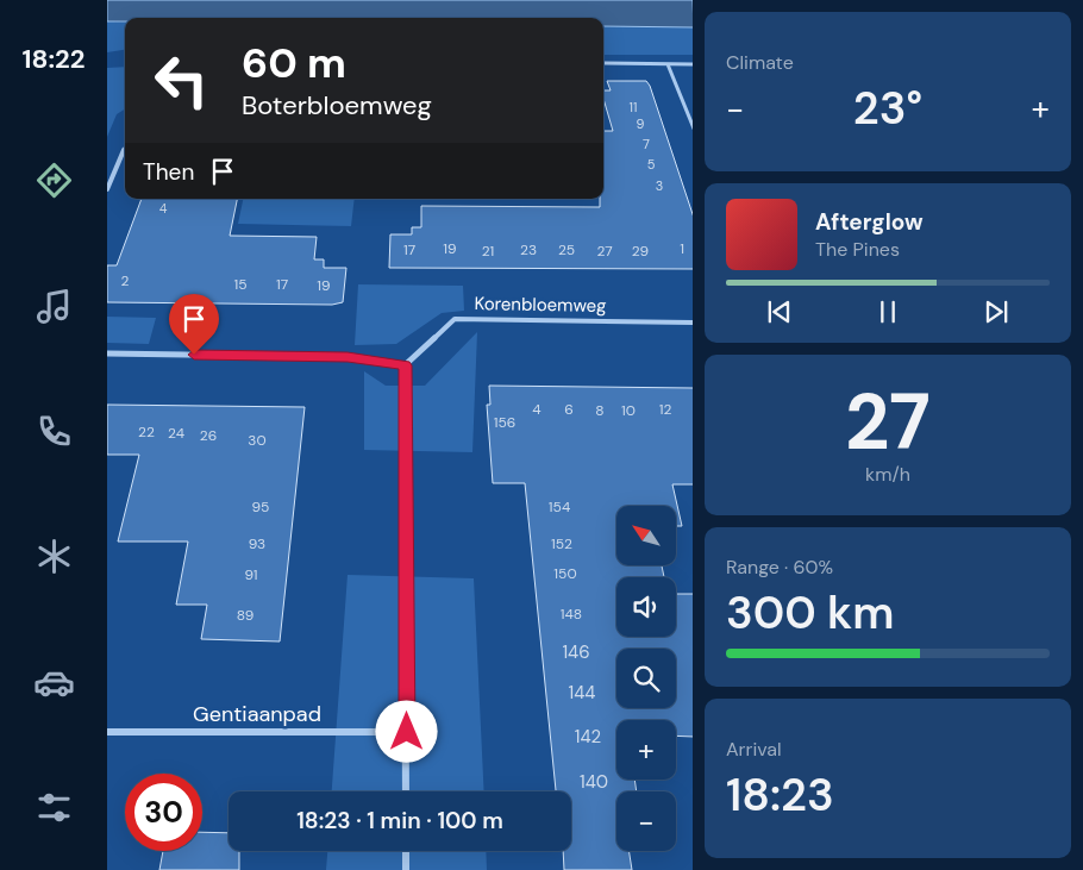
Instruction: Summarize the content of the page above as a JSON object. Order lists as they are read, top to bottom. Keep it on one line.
{"streets":{"street":["Korenbloemweg","Gentiaanpad"]},"house_numbers":["11","9","7","5","3","4","19","1","17","23","25","21","27","29","2","15","17","19","4","6","12","8","10","156","22","24","26","30","95","154","93","152","150","91","148","89","146","144","142","140"],"north":"top left","page":{"tabs":"18:22","tile":["Climate",["27","km/h"],["Range · 60%","300 km"],["Arrival","18:23"]],"turn":["60 m","Boterbloemweg"],"heat":["−","23°","+"],"then":"Then","song":["Afterglow","The Pines"],"map_buttons":["+","−"],"limit":"30","trip":"18:23 · 1 min · 100 m"}}
